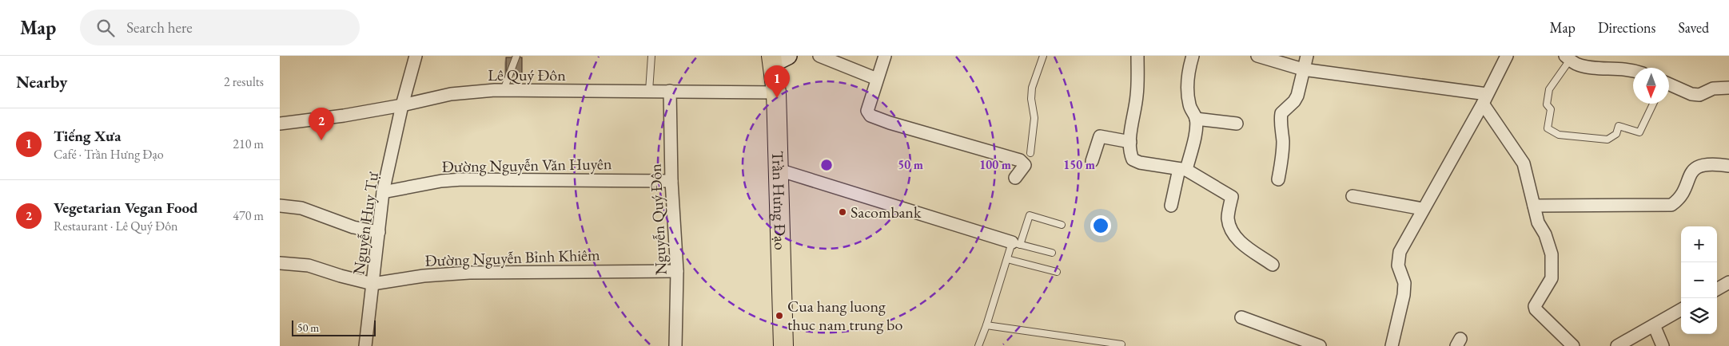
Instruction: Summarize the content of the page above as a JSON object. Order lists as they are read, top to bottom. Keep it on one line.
{"streets":{"main road":["Trần Hưng Đạo"],"street":["Lê Quý Đôn","Đường Nguyễn Văn Huyên","Nguyễn Quý Đôn","Nguyễn Huy Tự","Đường Nguyễn Bỉnh Khiêm"]},"crossings":[["Lê Quý Đôn","Trần Hưng Đạo"],["Lê Quý Đôn","Nguyễn Quý Đôn"],["Lê Quý Đôn","Nguyễn Huy Tự"],["Đường Nguyễn Văn Huyên","Nguyễn Quý Đôn"],["Đường Nguyễn Văn Huyên","Nguyễn Huy Tự"],["Nguyễn Quý Đôn","Đường Nguyễn Bỉnh Khiêm"],["Nguyễn Huy Tự","Đường Nguyễn Bỉnh Khiêm"]],"places":["Sacombank","Cua hang luong thuc nam trung bo"],"scale_bar":"50 m","north":"bottom","page":{"header":"Map","search":"Search here","nav":["Map","Directions","Saved"],"heading":["Nearby","2 results"],"pins":["1","2"],"list":[{"mark":"1","name":"Tiếng Xưa","note":"Café · Trần Hưng Đạo","value":"210 m"},{"mark":"2","name":"Vegetarian Vegan Food","note":"Restaurant · Lê Quý Đôn","value":"470 m"}],"map_buttons":["+","−"],"scale":"50 m"},"rings":["50 m","100 m","150 m"]}
